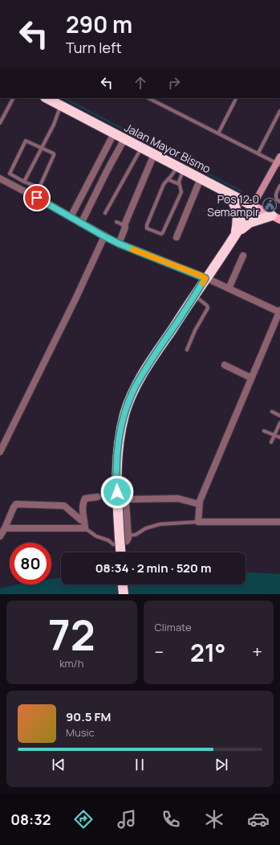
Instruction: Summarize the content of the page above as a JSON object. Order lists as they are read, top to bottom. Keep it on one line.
{"streets":{"highway":["Jalan Mayor Bismo"]},"places":{"public building":["Pos 12.0 Semampir"]},"page":{"turn":["290 m","Turn left"],"limit":"80","trip":"08:34 · 2 min · 520 m","tile":[["72","km/h"],"Climate"],"heat":["−","21°","+"],"song":["90.5 FM","Music"],"tabs":"08:32"}}
